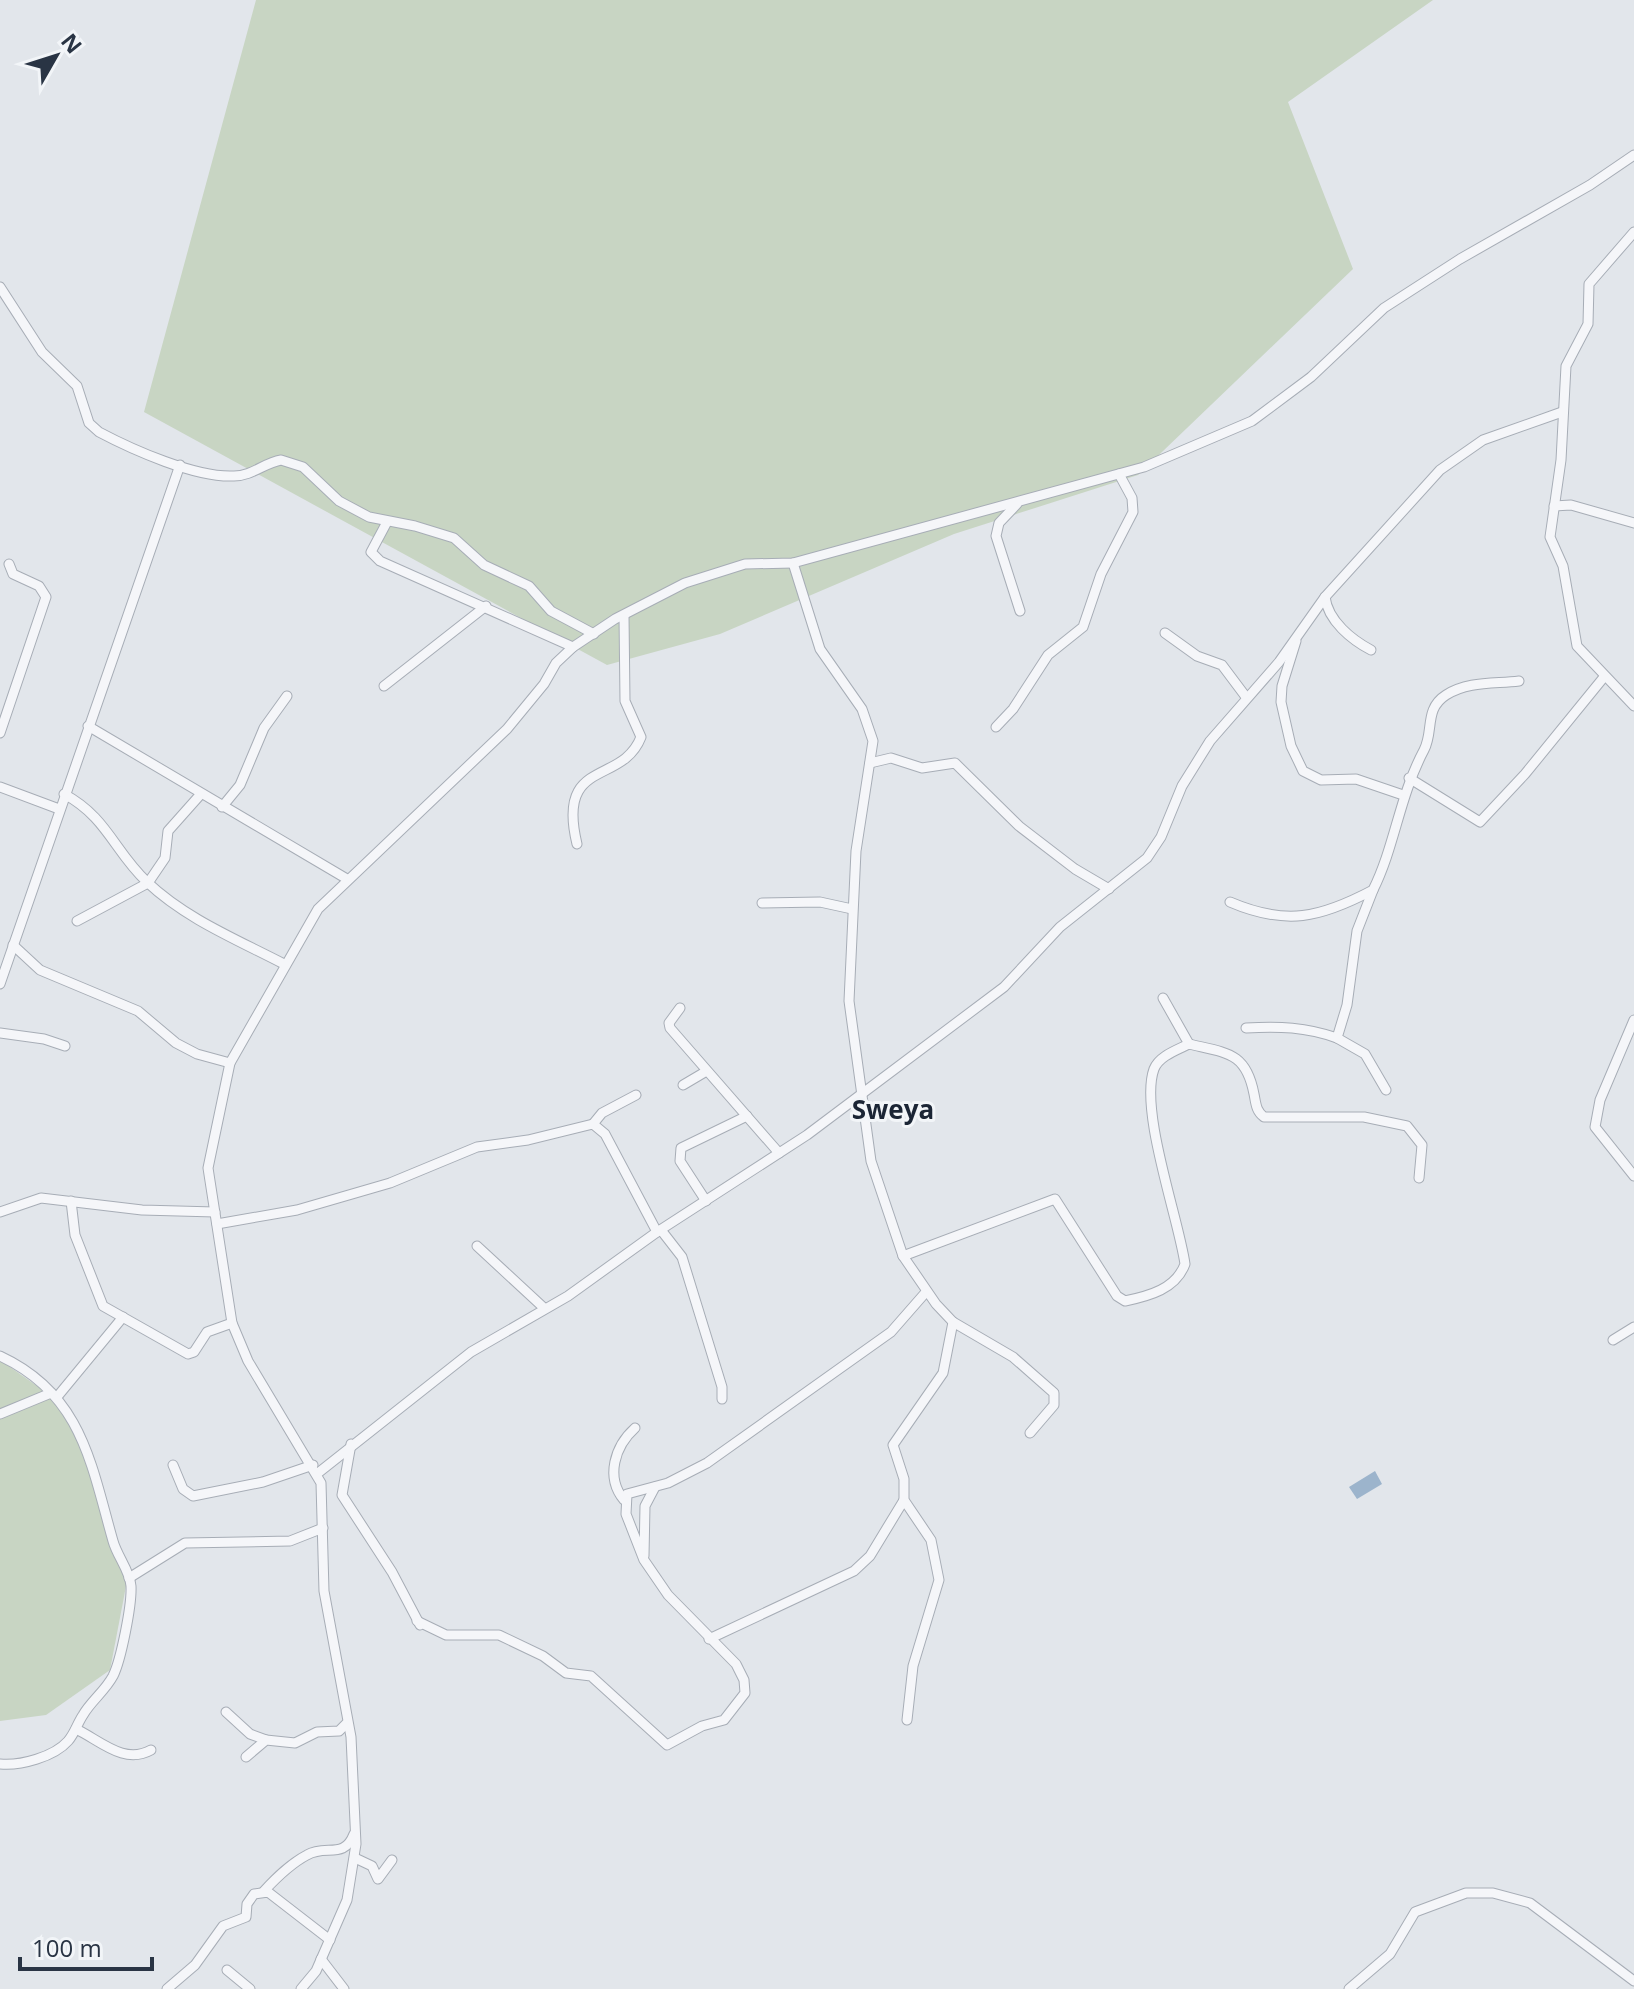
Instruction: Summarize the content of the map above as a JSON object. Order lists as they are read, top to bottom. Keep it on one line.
{"districts":["Sweya"],"scale_bar":"100 m","north":"top right"}
